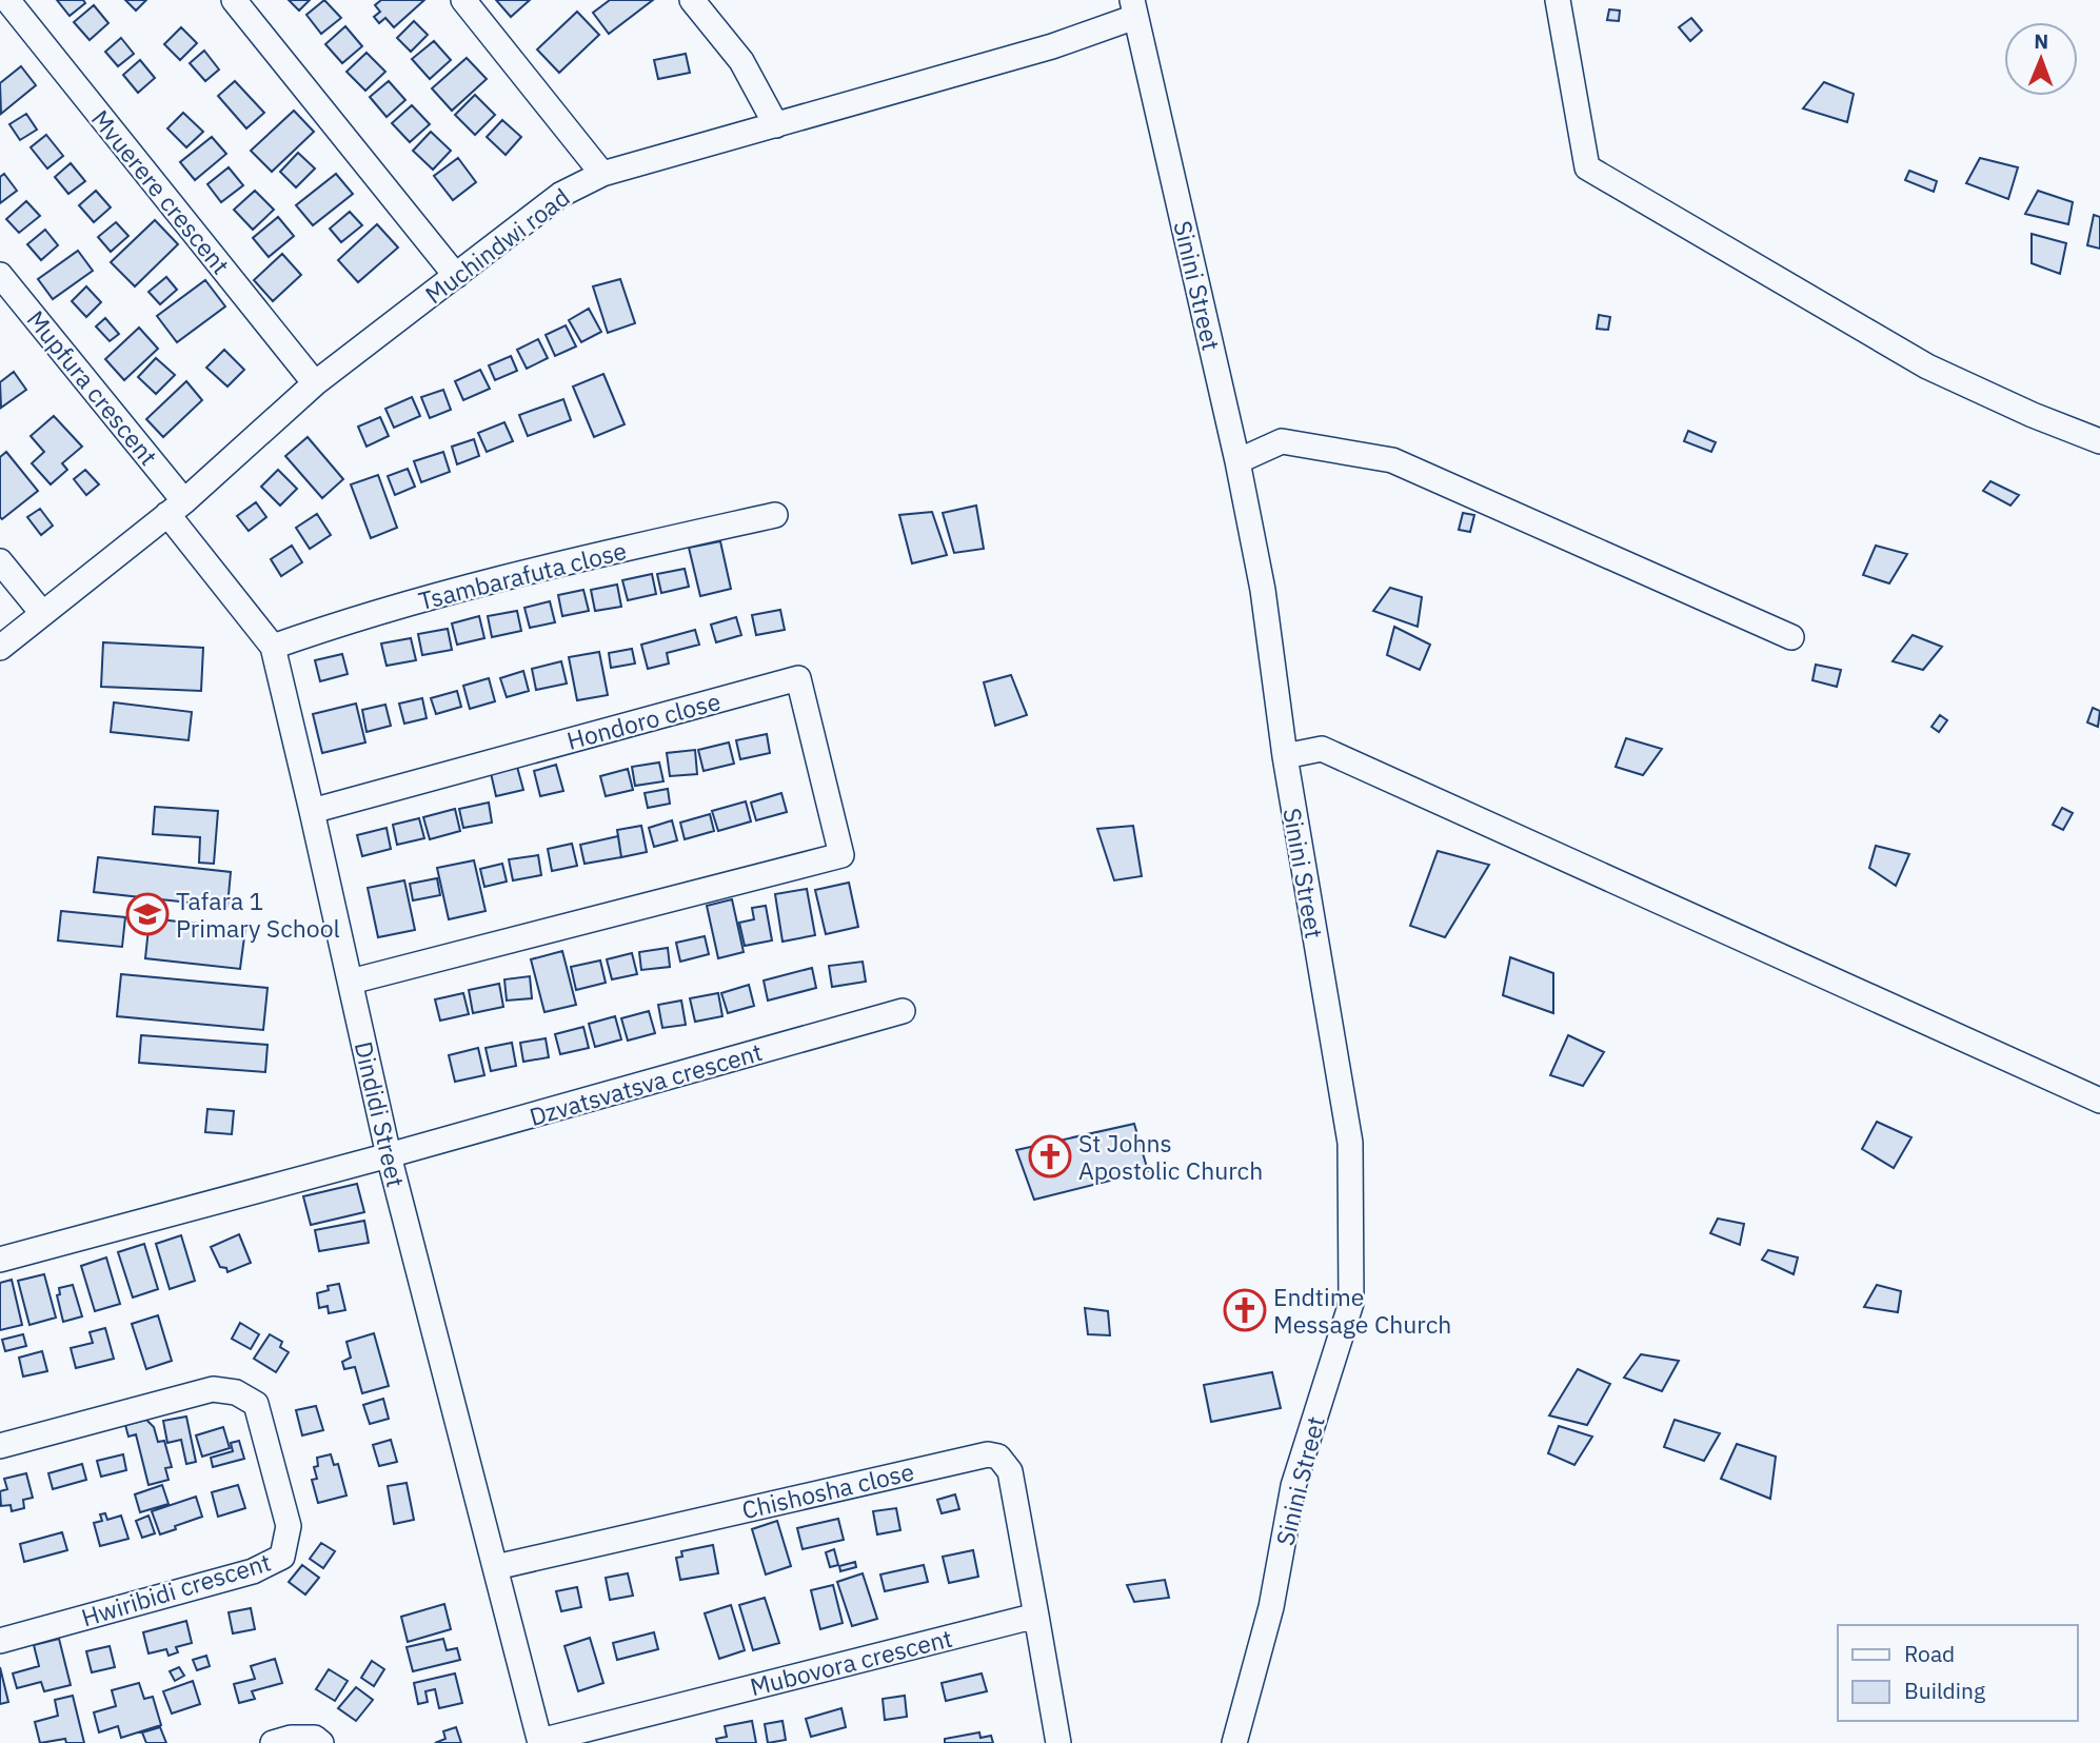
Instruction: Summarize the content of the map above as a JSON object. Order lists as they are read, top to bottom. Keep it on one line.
{"streets":{"street":["Mvuerere crescent","Muchindwi road","Sinini Street","Mupfura crescent","Tsambarafuta close","Hondoro close","Dzvatsvatsva crescent","Dindidi Street","Chishosha close","Hwiribidi crescent","Mubovora crescent"]},"crossings":[["Mvuerere crescent","Muchindwi road"],["Muchindwi road","Sinini Street"],["Muchindwi road","Mupfura crescent"],["Muchindwi road","Dindidi Street"],["Mupfura crescent","Dindidi Street"],["Tsambarafuta close","Dindidi Street"],["Hondoro close","Dindidi Street"],["Dzvatsvatsva crescent","Dindidi Street"],["Dindidi Street","Chishosha close"],["Dindidi Street","Mubovora crescent"],["Chishosha close","Mubovora crescent"]],"places":{"school or university":["Tafara 1 Primary School"],"church":["St Johns Apostolic Church","Endtime Message Church"]},"legend":["Road","Building"],"north":"top"}
